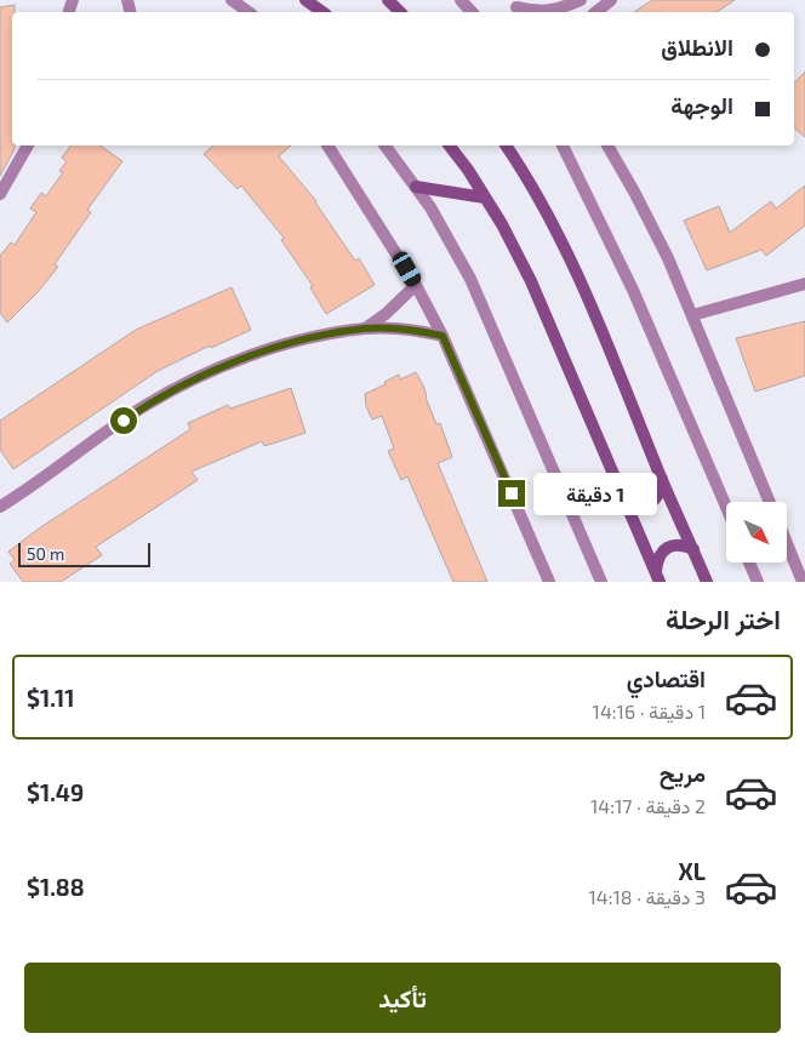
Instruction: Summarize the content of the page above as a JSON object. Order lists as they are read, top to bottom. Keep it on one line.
{"scale_bar":"50 m","north":"bottom right","page":{"banner":["الانطلاق","الوجهة"],"bubble":"1 دقيقة","scale":"50 m","heading":"اختر الرحلة","list":[{"name":"اقتصادي","note":"1 دقيقة · 14:16","value":"$1.11"},{"name":"مريح","note":"2 دقيقة · 14:17","value":"$1.49"},{"name":"XL","note":"3 دقيقة · 14:18","value":"$1.88"}],"buttons":"تأكيد"}}
